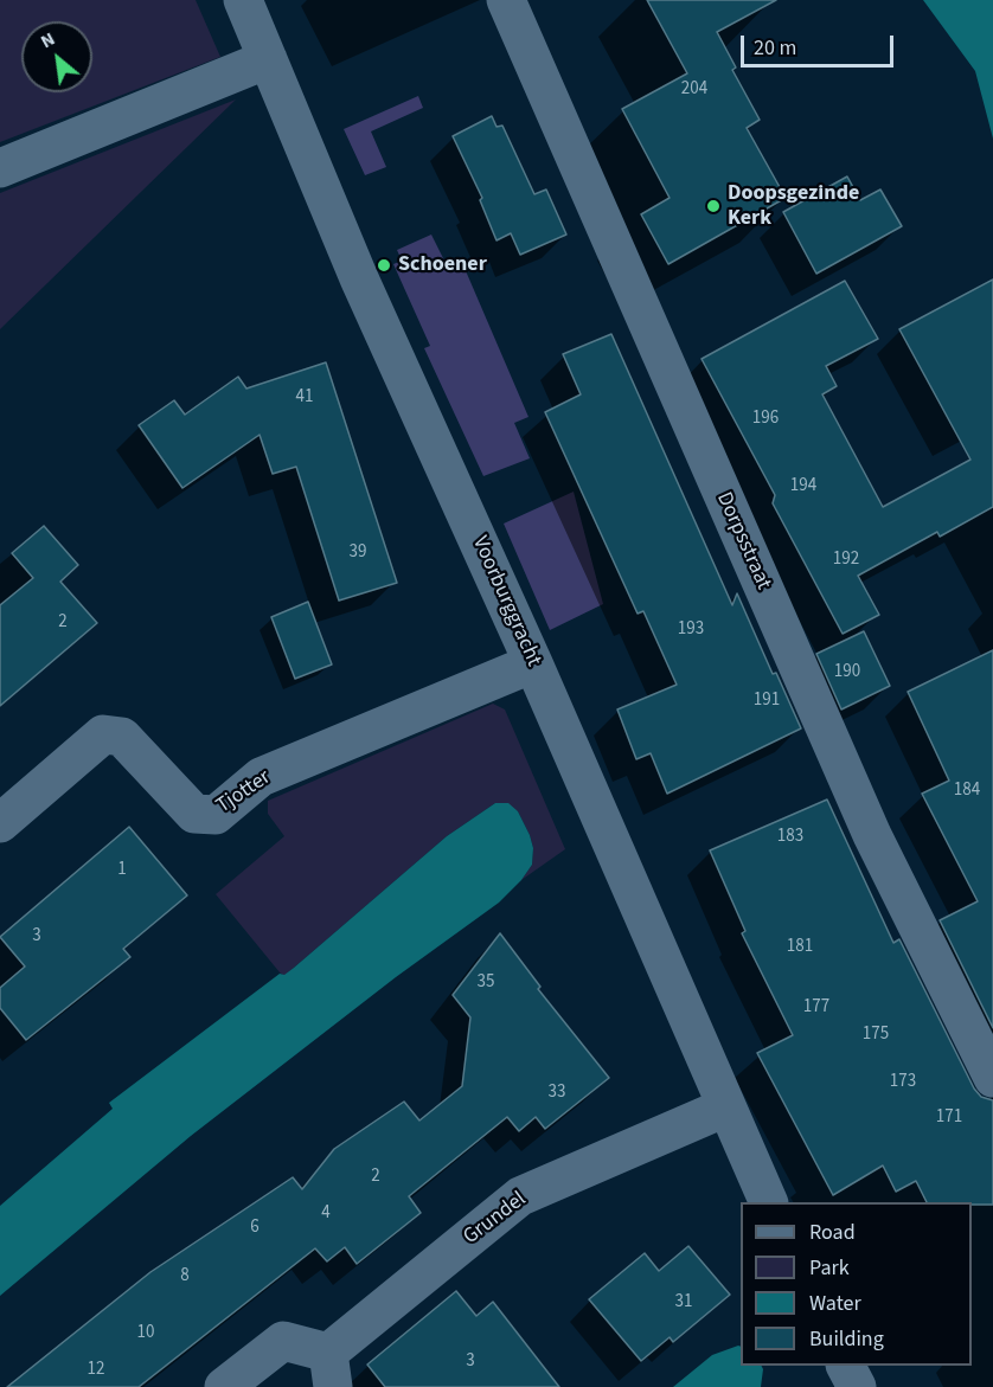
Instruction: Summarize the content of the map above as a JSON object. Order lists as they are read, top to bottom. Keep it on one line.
{"streets":{"street":["Dorpsstraat","Voorburggracht","Tjotter","Grundel"]},"crossings":[["Voorburggracht","Tjotter"],["Voorburggracht","Grundel"]],"places":["Doopsgezinde Kerk","Schoener"],"house_numbers":["204","41","196","194","39","192","2","193","190","191","184","183","1","3","181","35","177","175","173","33","171","2","4","6","8","31","10","3","12"],"legend":["Road","Park","Water","Building"],"scale_bar":"20 m","north":"top left"}
